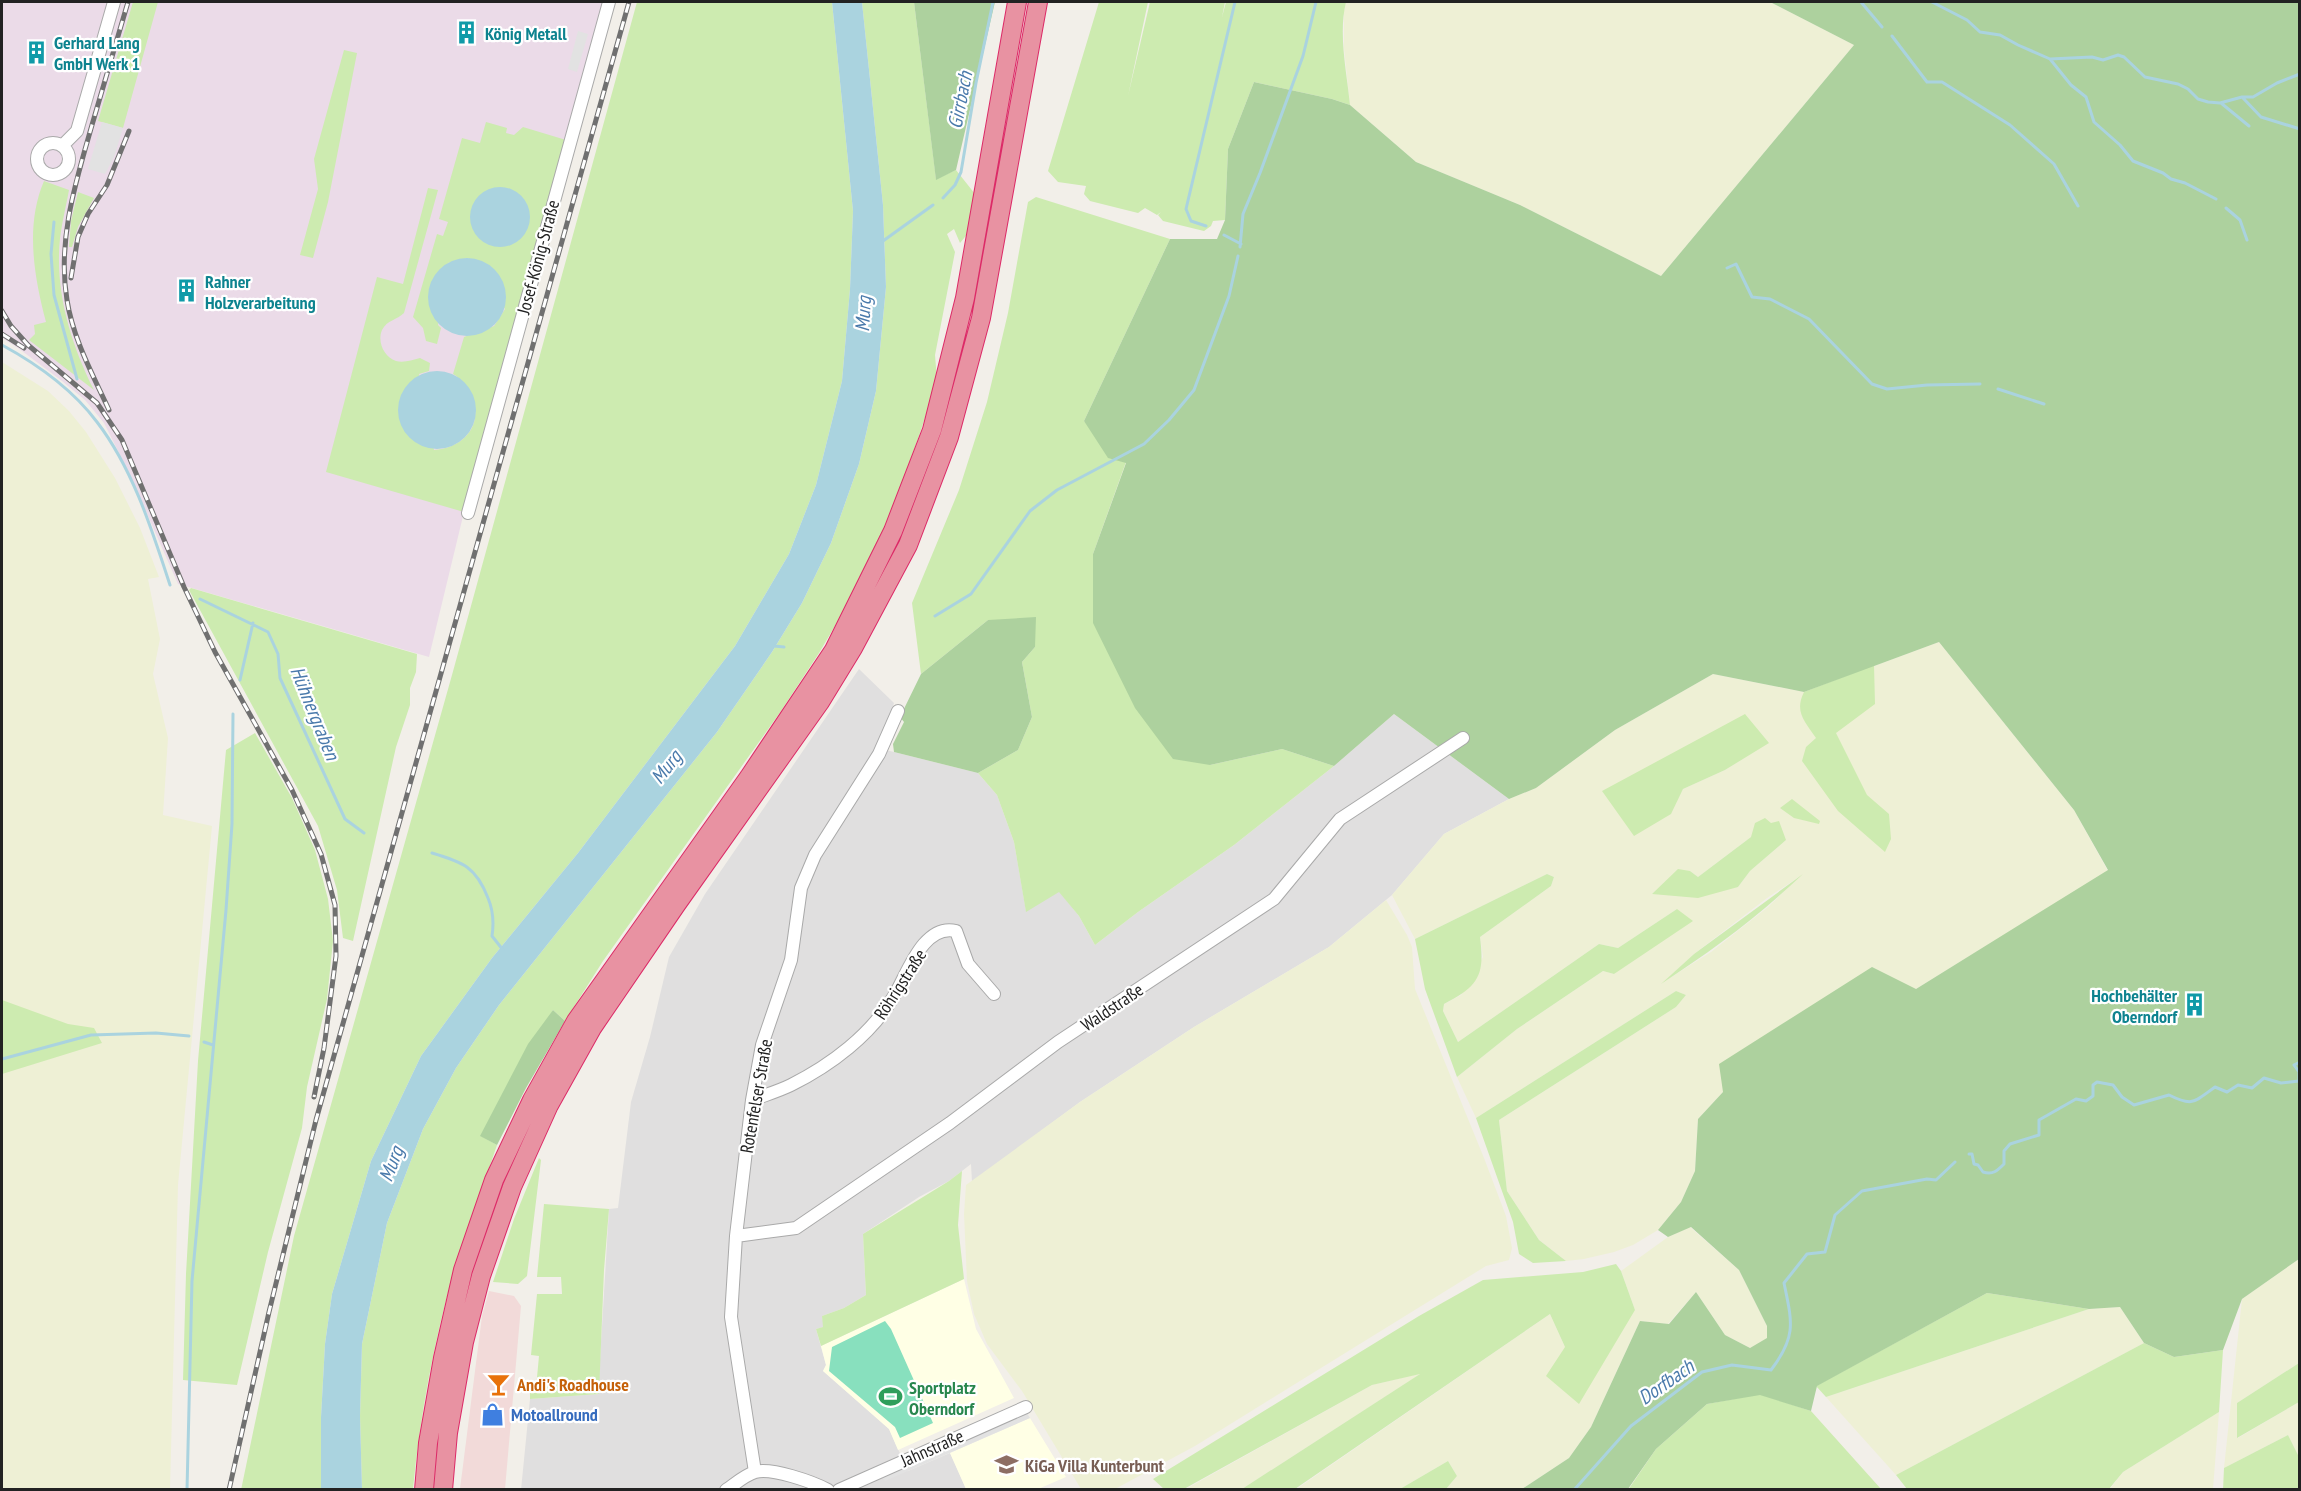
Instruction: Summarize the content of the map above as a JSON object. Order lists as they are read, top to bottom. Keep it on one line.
{"streets":{"street":["Josef-König-Straße","Röhrigstraße","Waldstraße","Rotenfelser Straße","Jahnstraße"]},"crossings":[["Röhrigstraße","Rotenfelser Straße"],["Waldstraße","Rotenfelser Straße"]],"water":["Girrbach","Murg","Hühnergraben","Dorfbach"],"places":{"building":["König Metall","Gerhard Lang GmbH Werk 1","Rahner Holzverarbeitung","Hochbehälter Oberndorf"],"bar":["Andi's Roadhouse"],"sports":["Sportplatz Oberndorf"],"shop":["Motoallround"],"school or university":["KiGa Villa Kunterbunt"]}}
